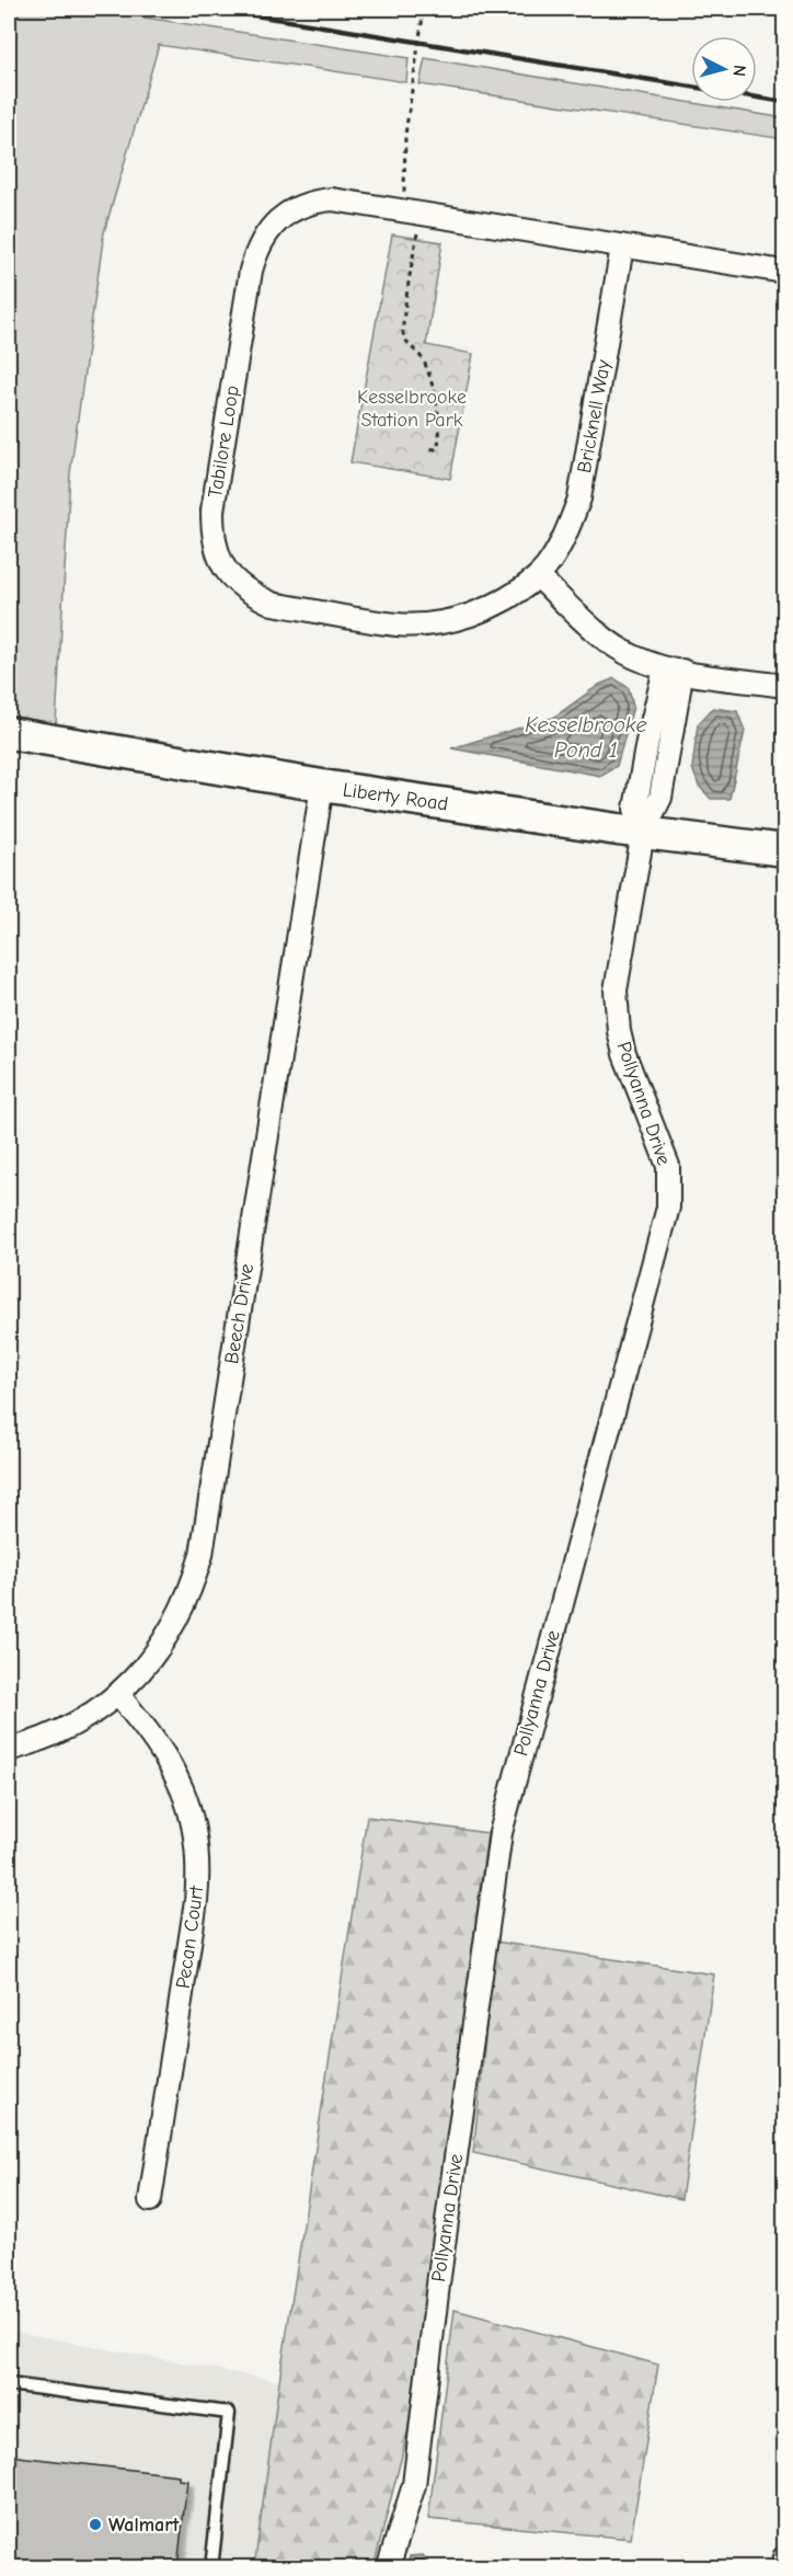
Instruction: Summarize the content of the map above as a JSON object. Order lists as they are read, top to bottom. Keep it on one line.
{"streets":{"street":["Bricknell Way","Tabilore Loop","Liberty Road","Pollyanna Drive","Beech Drive","Pecan Court"]},"crossings":[["Bricknell Way","Tabilore Loop"],["Liberty Road","Pollyanna Drive"],["Liberty Road","Beech Drive"],["Beech Drive","Pecan Court"]],"water":["Kesselbrooke Pond 1"],"parks":["Kesselbrooke Station Park"],"places":["Walmart"],"north":"right"}
